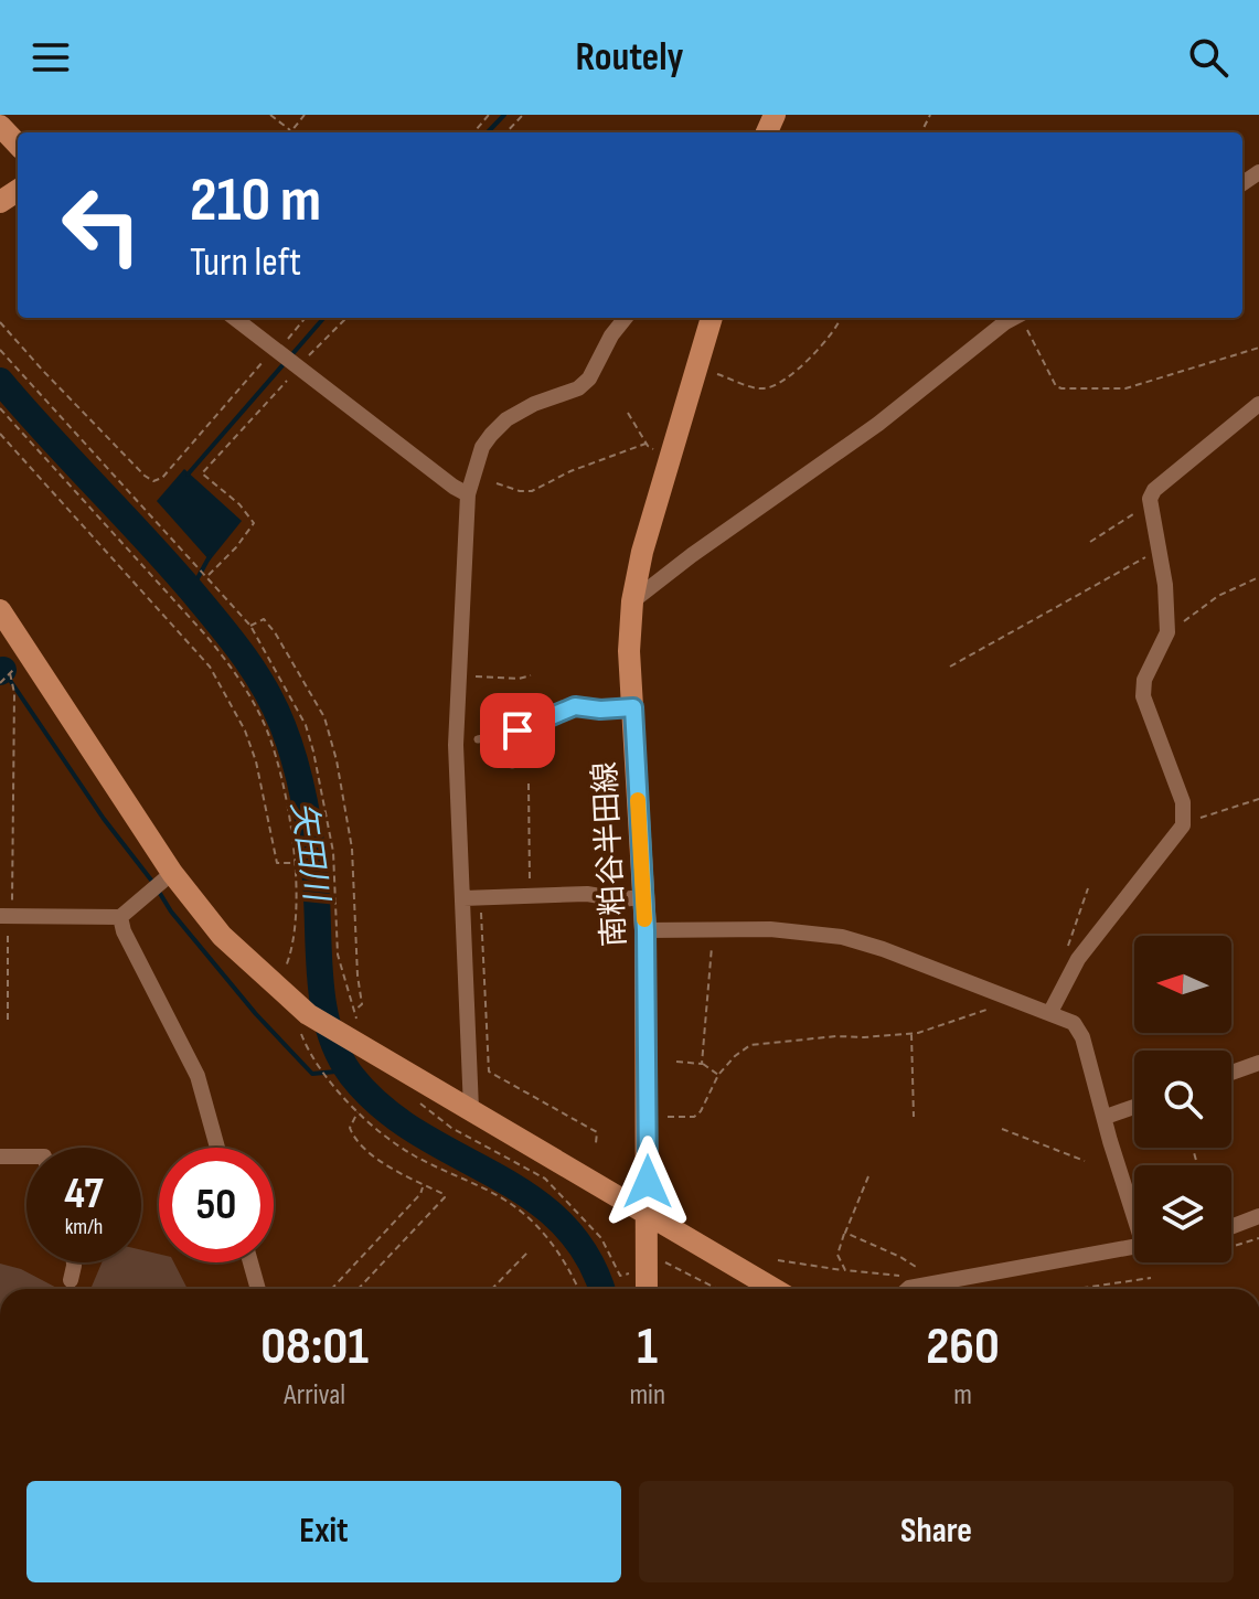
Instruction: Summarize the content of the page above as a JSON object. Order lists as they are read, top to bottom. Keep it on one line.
{"streets":{"street":["南粕谷半田線"]},"water":["矢田川"],"north":"left","page":{"header":"Routely","turn":["210 m","Turn left"],"speed":"47 km/h","limit":"50","eta":["08:01","Arrival","1","min","260","m"],"buttons":["Exit","Share"]}}
